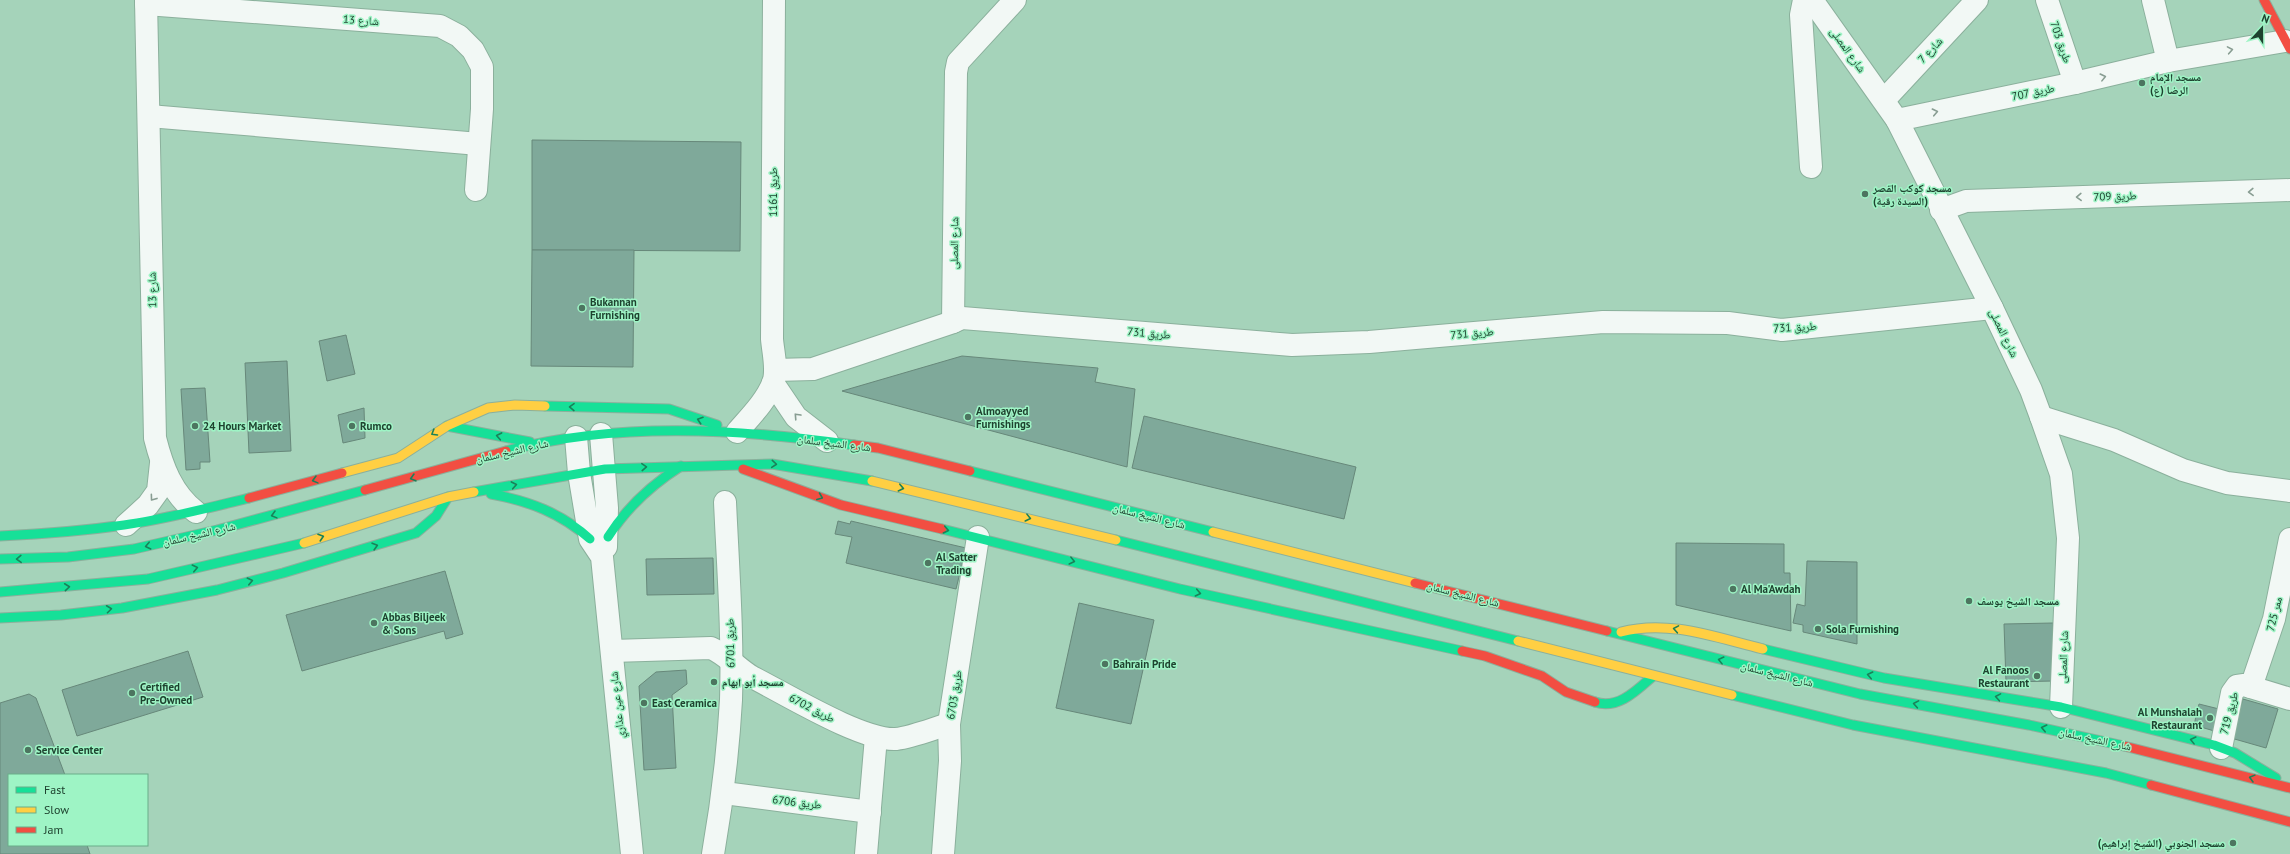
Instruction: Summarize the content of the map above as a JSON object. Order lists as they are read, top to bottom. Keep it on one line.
{"streets":{"main road":["شارع الشيخ سلمان"],"street":["شارع 13","طريق 703","شارع المصلى","شارع 7","طريق 707","طريق 1161","طريق 709","طريق 731","ممر 725","طريق 6701","طريق 6703","شارع عين عذاري","طريق 6702","طريق 719","طريق 6706"]},"crossings":[["طريق 703","طريق 707"],["شارع المصلى","شارع 7"],["شارع المصلى","طريق 707"],["شارع المصلى","طريق 709"],["شارع المصلى","طريق 731"],["طريق 1161","شارع الشيخ سلمان"],["شارع الشيخ سلمان","شارع عين عذاري"],["ممر 725","طريق 719"],["طريق 6701","طريق 6702"],["طريق 6701","طريق 6706"],["طريق 6703","طريق 6702"],["شارع عين عذاري","طريق 6702"]],"one_way":["طريق 707","طريق 709"],"places":["مسجد الإمام الرضا (ع)","مسجد كوكب القصر (السيدة رقية)","Bukannan Furnishing","Almoayyed Furnishings","24 Hours Market","Rumco","Al Satter Trading","Al Ma'Awdah","مسجد الشيخ يوسف","Abbas Biljeek & Sons","Sola Furnishing","Bahrain Pride","Al Fanoos Restaurant","مسجد أبو ابهام","Certified Pre-Owned","East Ceramica","Al Munshalah Restaurant","Service Center","مسجد الجنوبي (الشيخ إبراهيم)"],"legend":["Fast","Slow","Jam"],"north":"top"}
